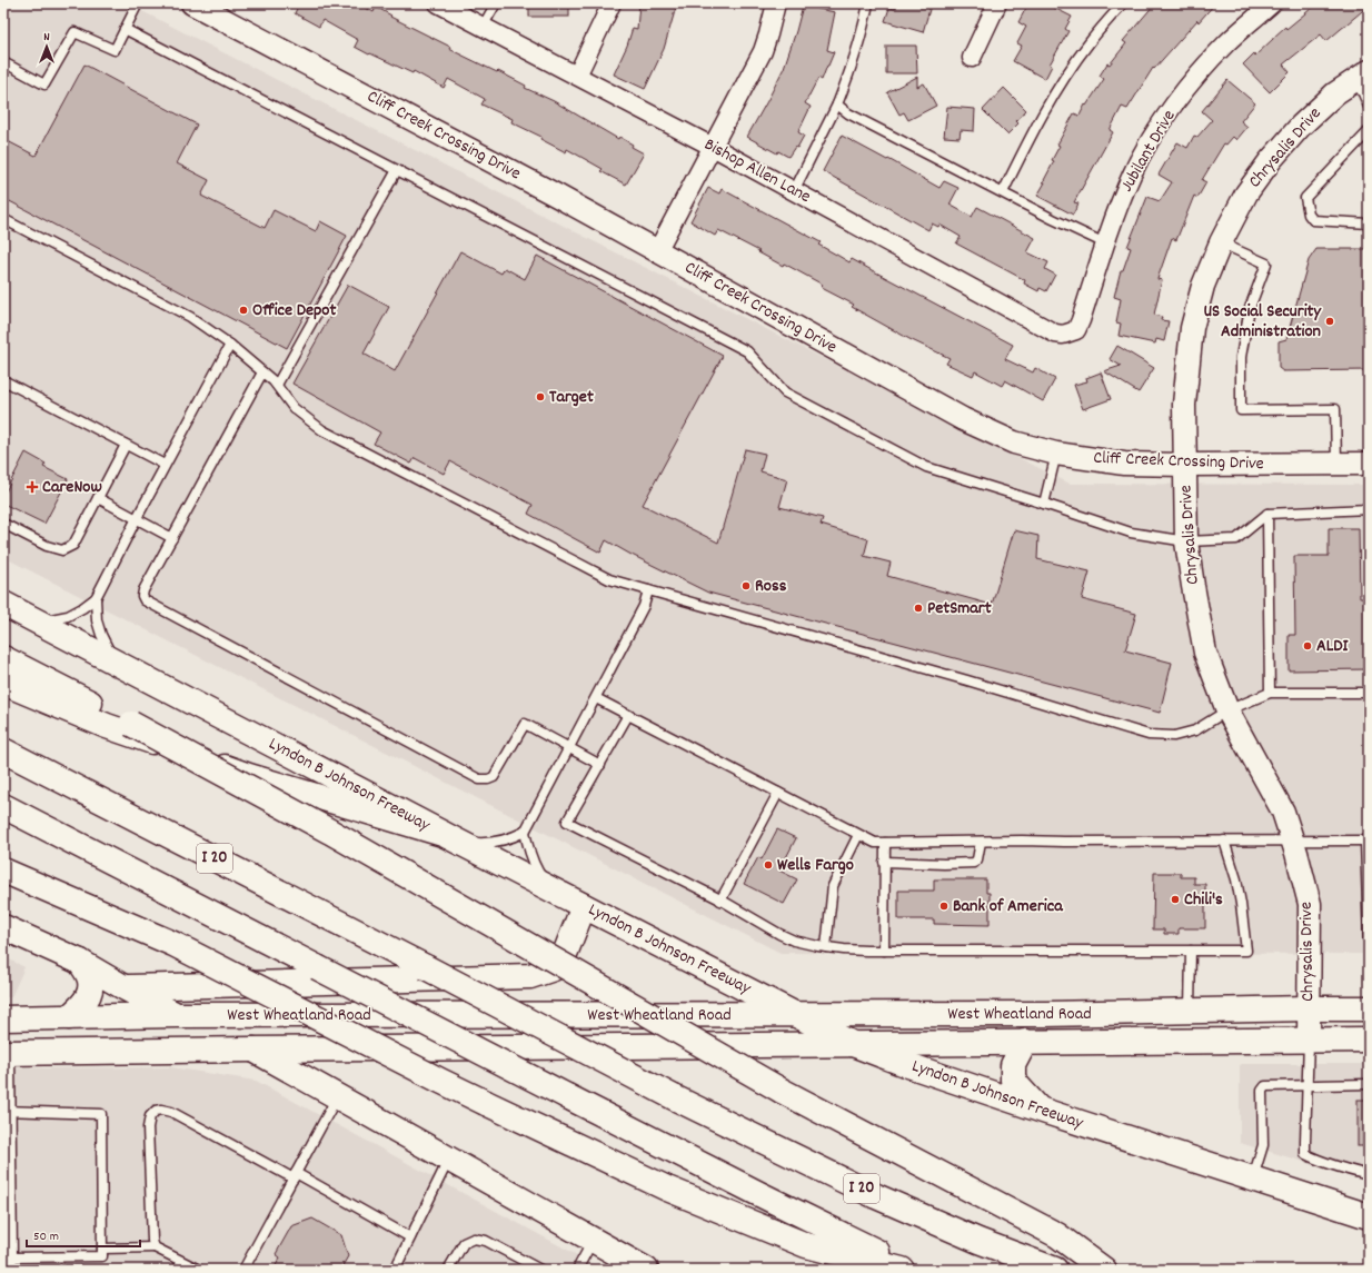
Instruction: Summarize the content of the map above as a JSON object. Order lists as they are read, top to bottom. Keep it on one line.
{"streets":{"main road":["Lyndon B Johnson Freeway","I 20","West Wheatland Road"],"street":["Cliff Creek Crossing Drive","Chrysalis Drive","Jubilant Drive","Bishop Allen Lane"]},"crossings":[["Cliff Creek Crossing Drive","Chrysalis Drive"],["Chrysalis Drive","West Wheatland Road"],["Jubilant Drive","Bishop Allen Lane"],["Lyndon B Johnson Freeway","West Wheatland Road"]],"places":{"other":["Office Depot","US Social Security Administration","Target","Ross","PetSmart","ALDI","Wells Fargo","Chili's","Bank of America"],"health":["CareNow"]},"scale_bar":"50 m","north":"top"}
